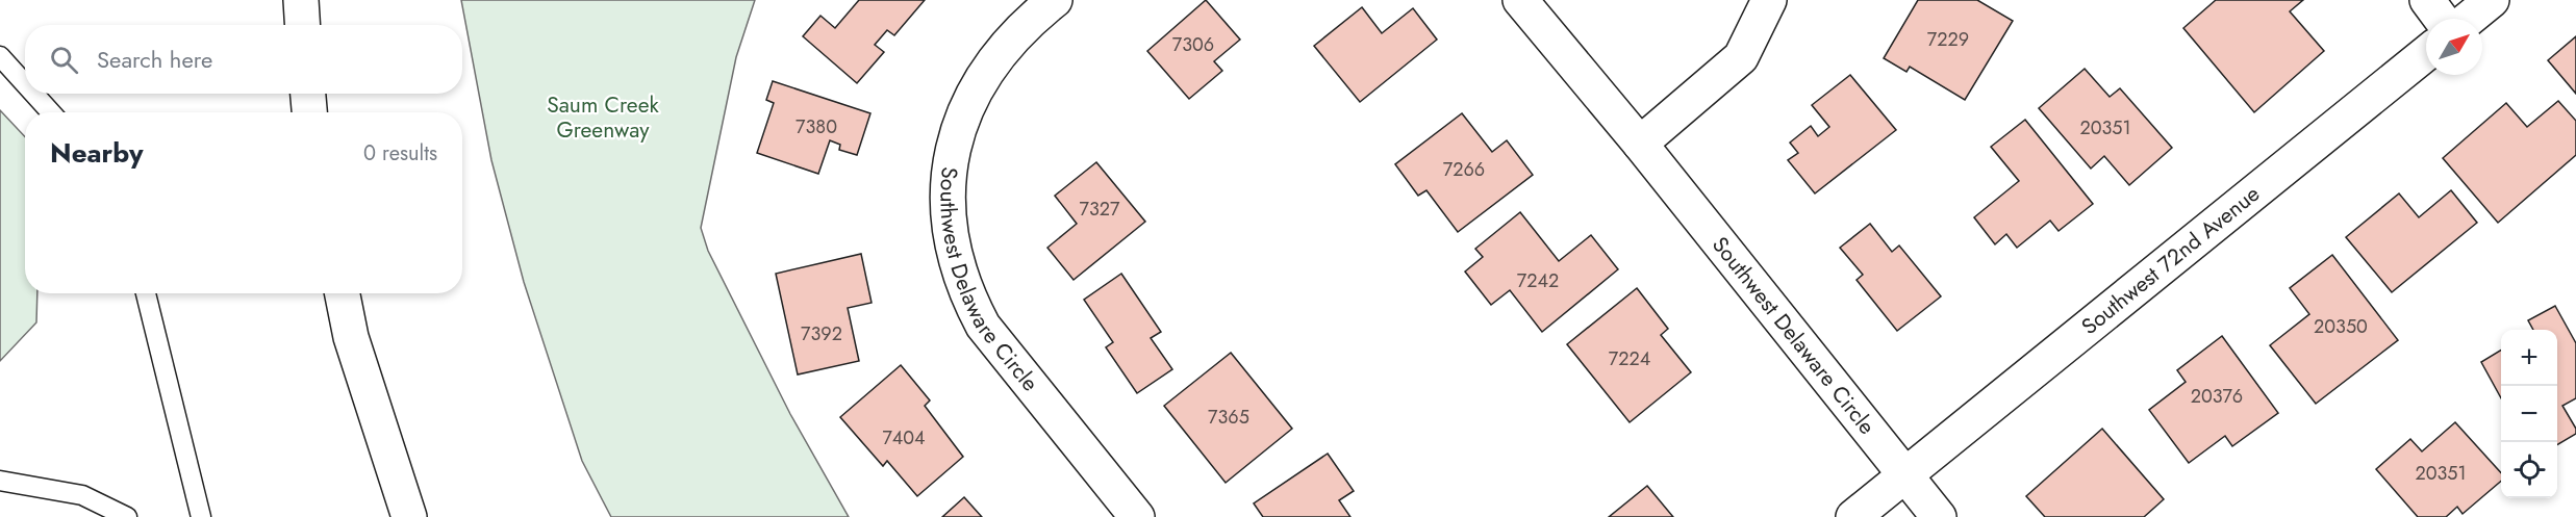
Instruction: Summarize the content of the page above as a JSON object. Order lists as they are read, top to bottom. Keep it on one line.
{"streets":{"main road":["Southwest 72nd Avenue","Southwest Delaware Circle"]},"crossings":[["Southwest 72nd Avenue","Southwest Delaware Circle"]],"parks":["Saum Creek Greenway"],"house_numbers":["7229","7306","7380","20351","7266","7327","7242","20350","7392","7224","20376","7365","7404","20351"],"north":"top right","page":{"search":"Search here","heading":["Nearby","0 results"],"map_buttons":["+","−"]}}
